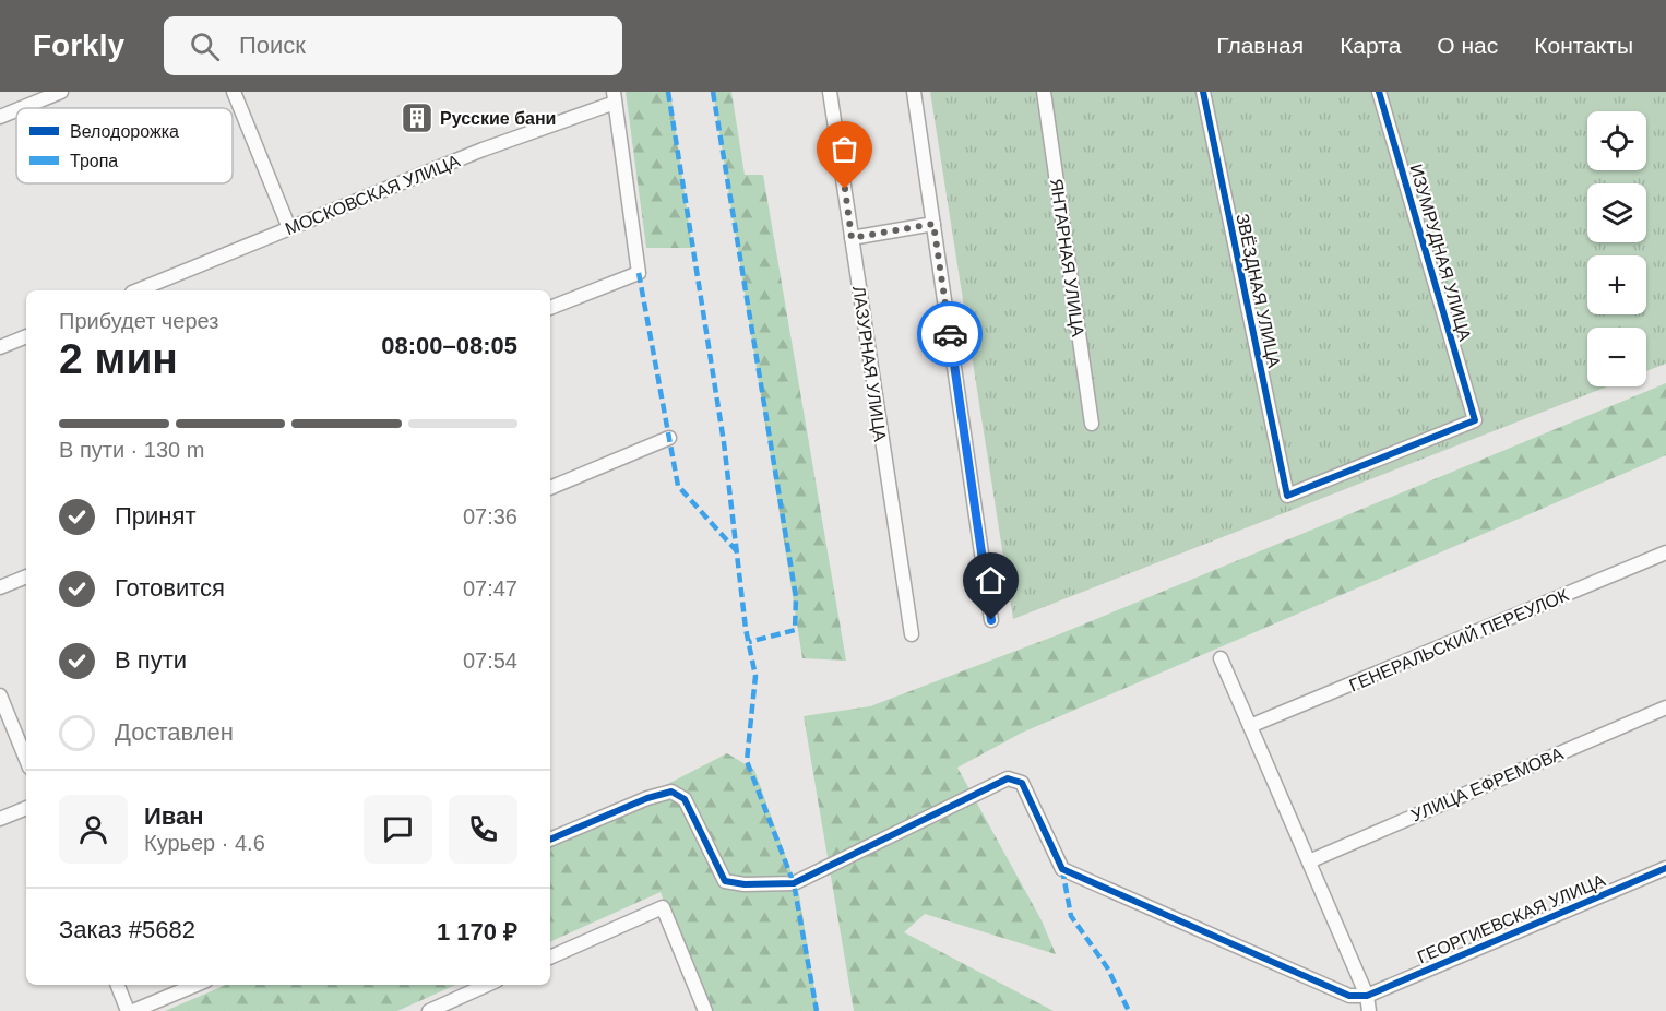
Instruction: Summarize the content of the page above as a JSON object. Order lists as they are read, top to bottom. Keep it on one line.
{"streets":{"street":["МОСКОВСКАЯ УЛИЦА","ИЗУМРУДНАЯ УЛИЦА","ЯНТАРНАЯ УЛИЦА","ЗВЁЗДНАЯ УЛИЦА","ЛАЗУРНАЯ УЛИЦА","ГЕНЕРАЛЬСКИЙ ПЕРЕУЛОК","УЛИЦА ЕФРЕМОВА","ГЕОРГИЕВСКАЯ УЛИЦА"]},"crossings":[["ИЗУМРУДНАЯ УЛИЦА","ЗВЁЗДНАЯ УЛИЦА"]],"places":{"building":["Русские бани"]},"legend":["Велодорожка","Тропа"],"page":{"header":"Forkly","search":"Поиск","nav":["Главная","Карта","О нас","Контакты"],"map_buttons":["+","−"],"heading":["2 мин","Прибудет через","08:00–08:05"],"panel":["Иван","Курьер · 4.6","Заказ #5682","1 170 ₽"],"bar":"В пути · 130 m","list":[["Принят","07:36"],["Готовится","07:47"],["В пути","07:54"],"Доставлен"]}}
